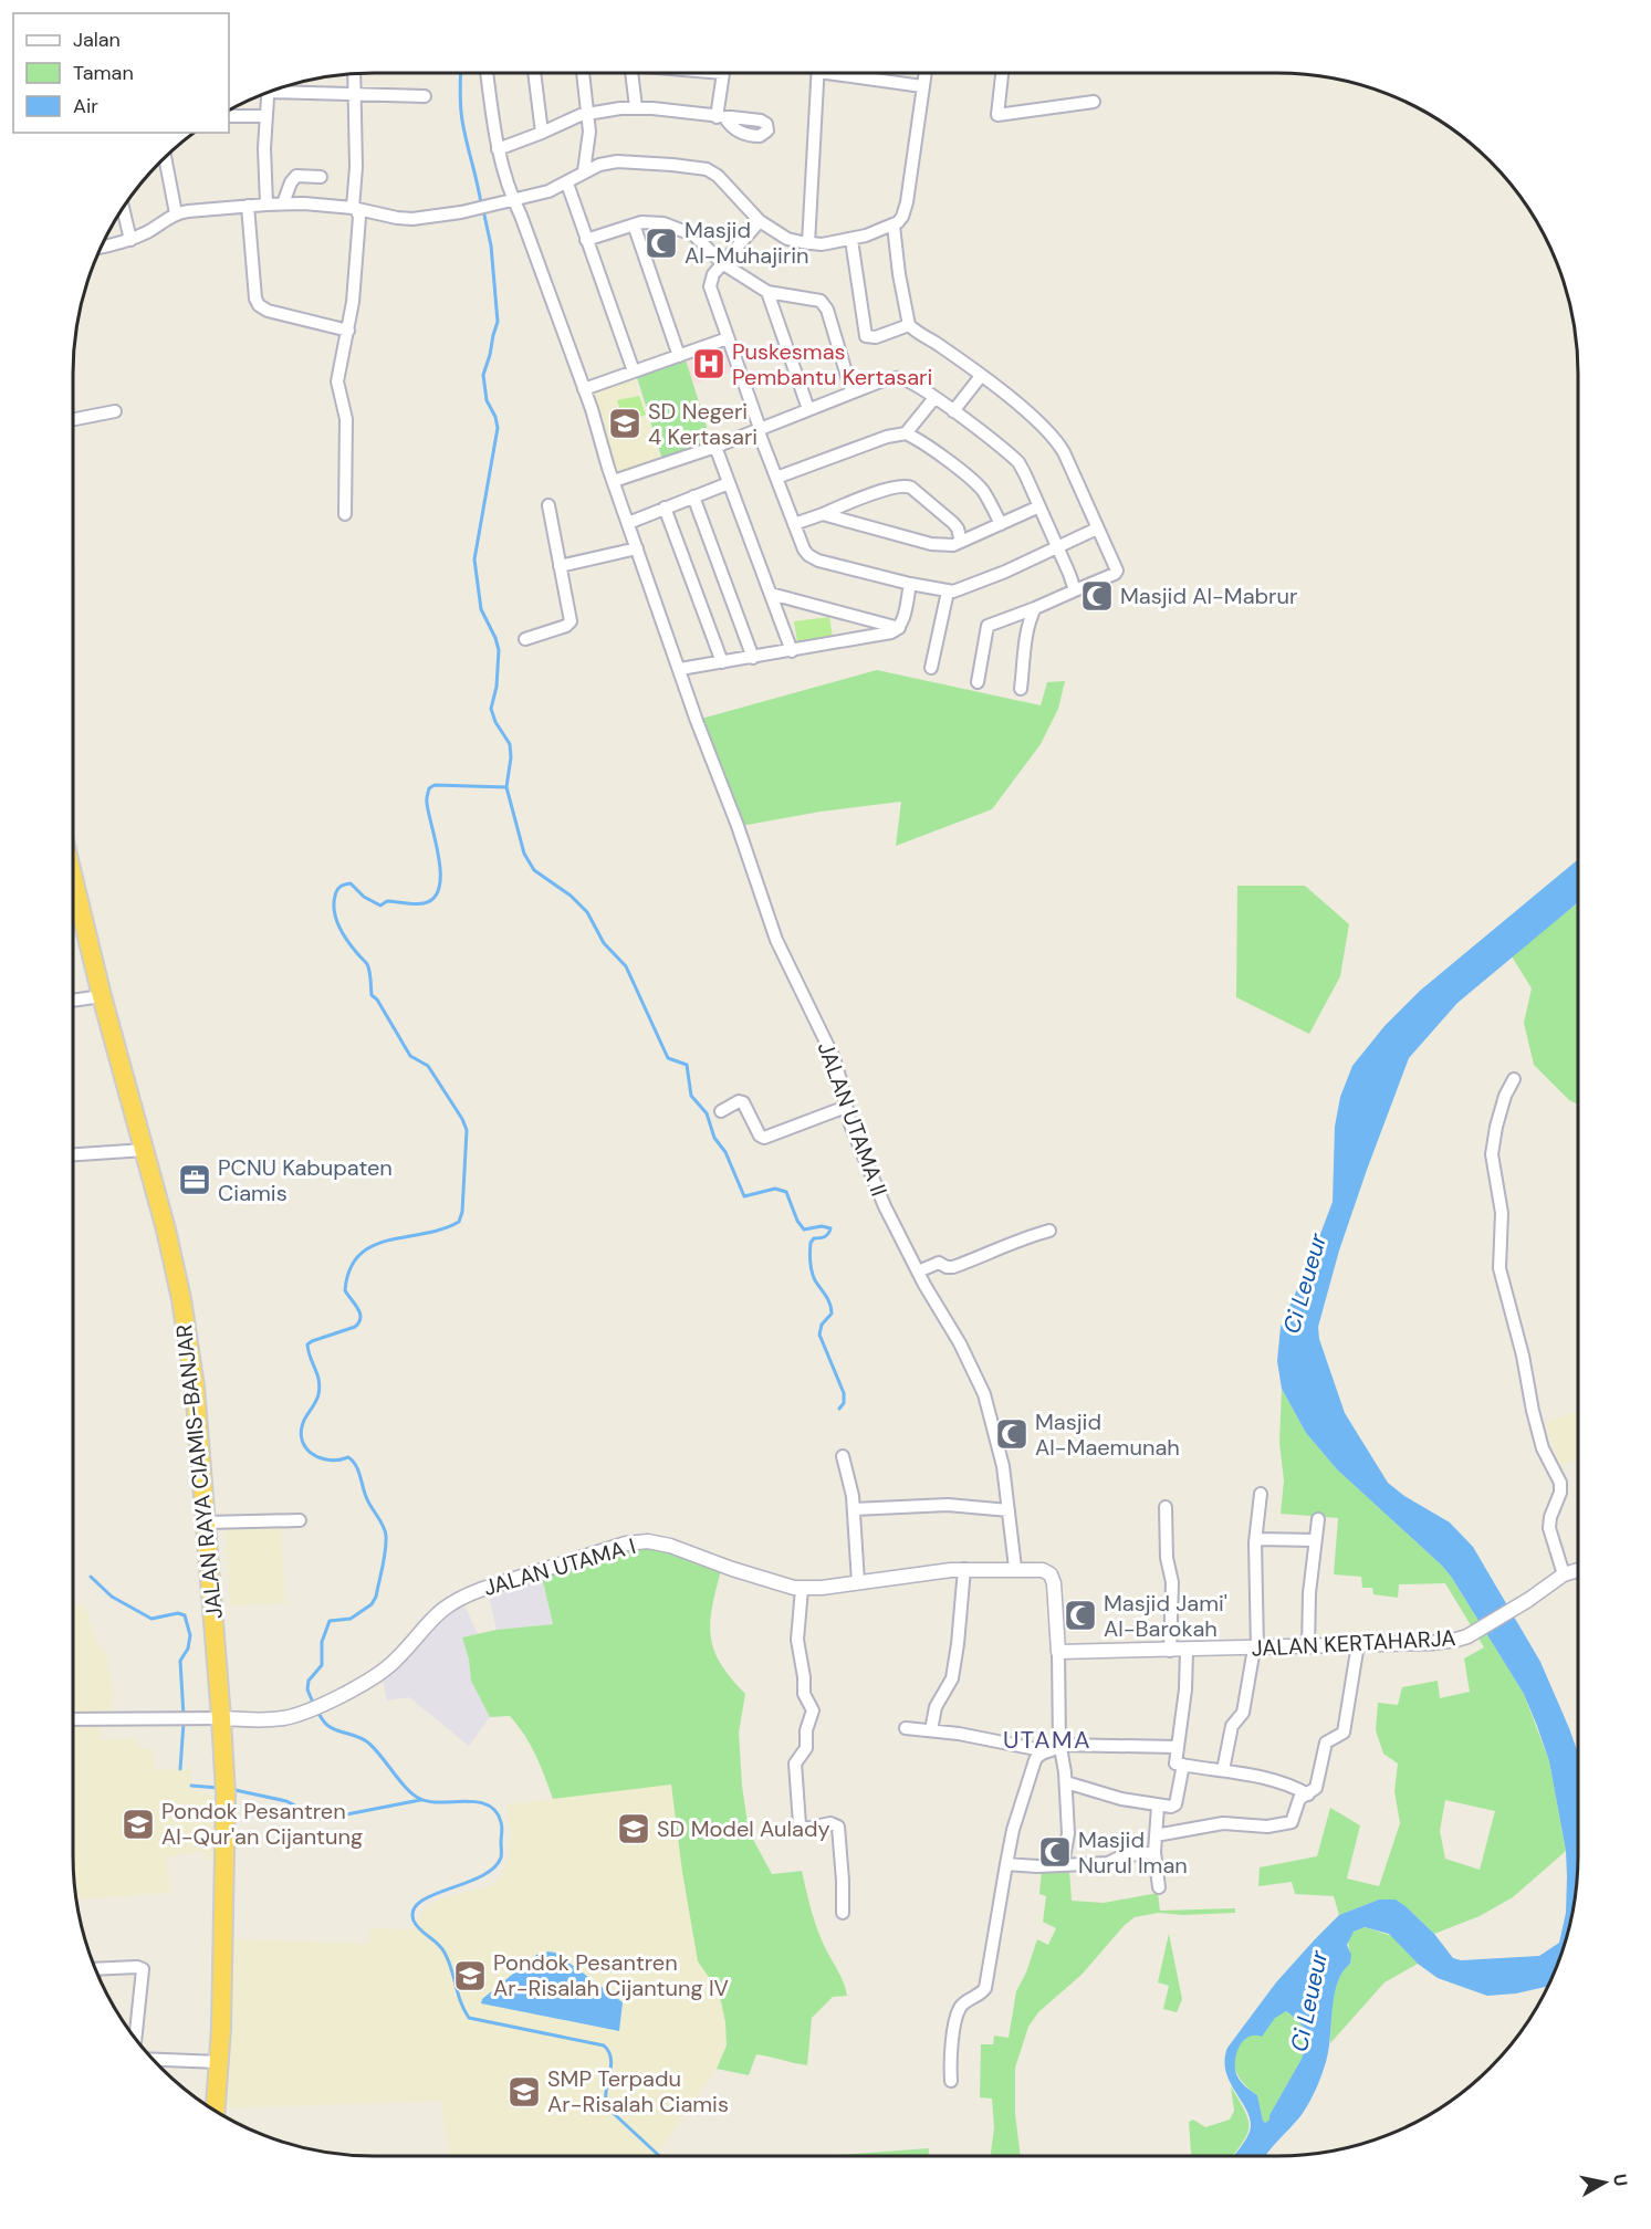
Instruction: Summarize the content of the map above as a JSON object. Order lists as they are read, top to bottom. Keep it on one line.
{"streets":{"highway":["JALAN RAYA CIAMIS-BANJAR"],"street":["JALAN UTAMA II","JALAN UTAMA I","JALAN KERTAHARJA"]},"crossings":[["JALAN UTAMA II","JALAN UTAMA I"],["JALAN RAYA CIAMIS-BANJAR","JALAN UTAMA I"],["JALAN UTAMA I","JALAN KERTAHARJA"]],"districts":["UTAMA"],"water":["Ci Leueur"],"places":{"mosque":["Masjid Al-Muhajirin","Masjid Al-Mabrur","Masjid Al-Maemunah","Masjid Jami' Al-Barokah","Masjid Nurul Iman"],"hospital":["Puskesmas Pembantu Kertasari"],"school or university":["SD Negeri 4 Kertasari","Pondok Pesantren Al-Qur'an Cijantung","SD Model Aulady","Pondok Pesantren Ar-Risalah Cijantung IV","SMP Terpadu Ar-Risalah Ciamis"],"office":["PCNU Kabupaten Ciamis"]},"legend":["Jalan","Taman","Air"],"north":"right"}
